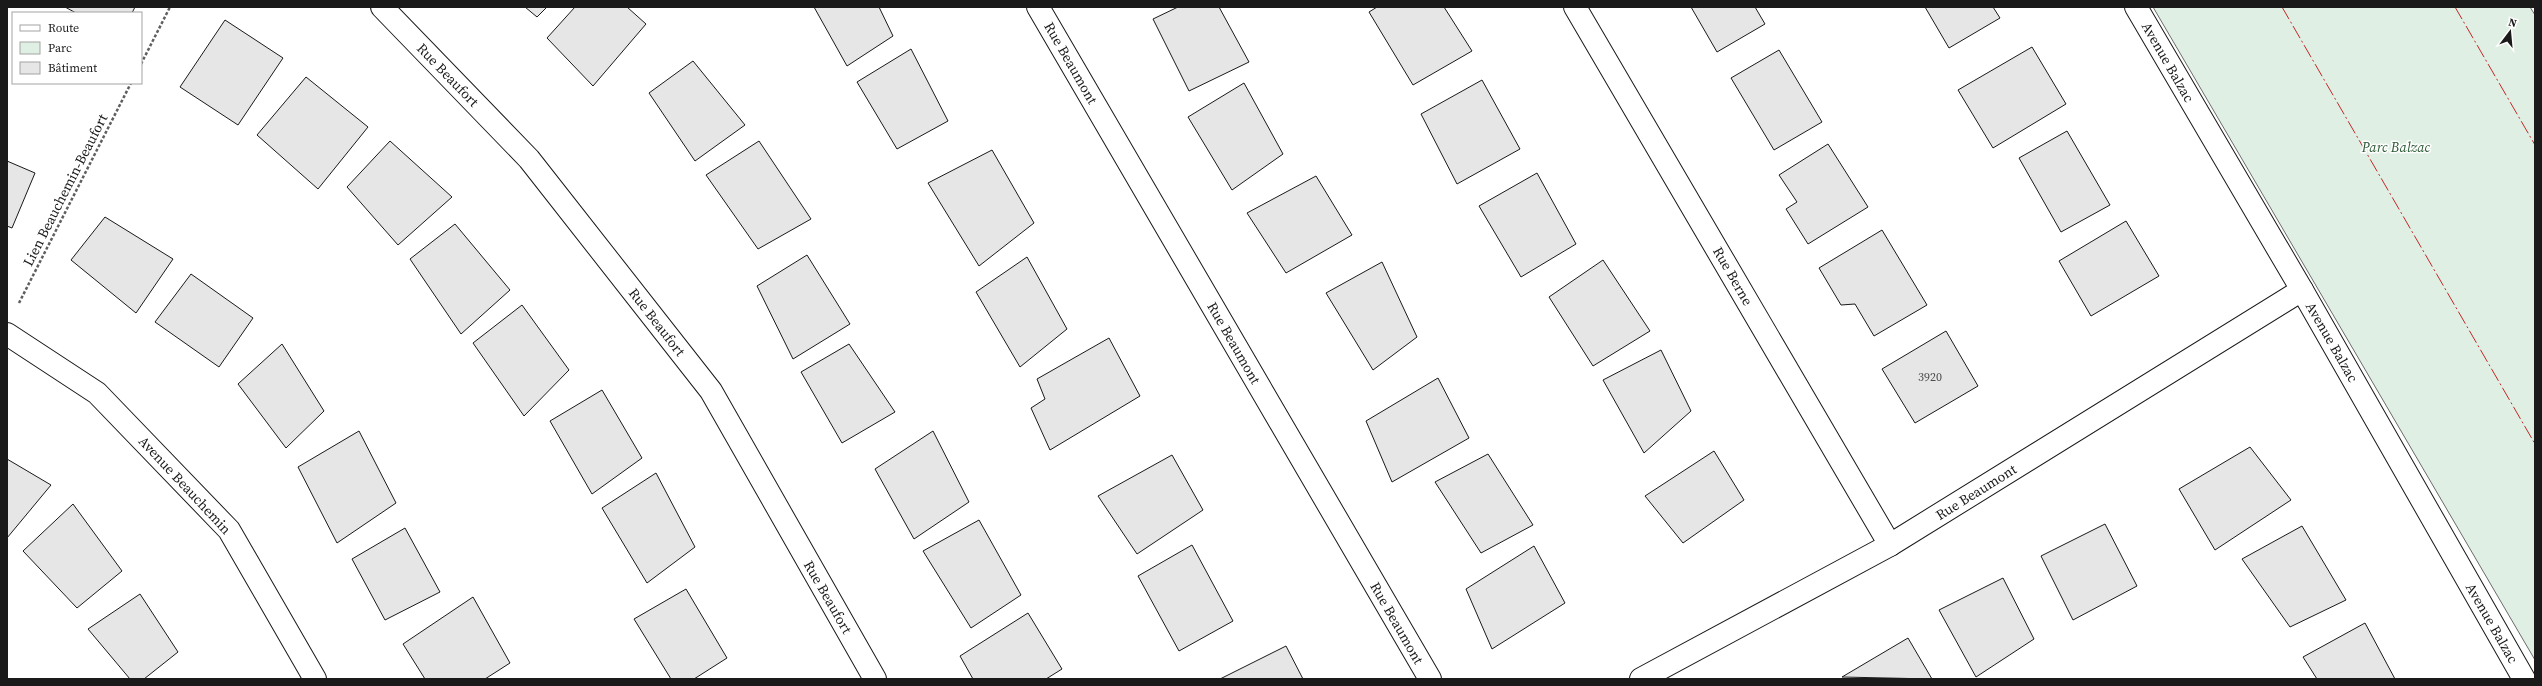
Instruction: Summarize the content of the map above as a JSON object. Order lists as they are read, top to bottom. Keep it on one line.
{"streets":{"street":["Avenue Balzac","Rue Beaumont","Rue Beaufort","Rue Berne","Avenue Beauchemin"],"path":["Lien Beauchemin-Beaufort"]},"crossings":[["Avenue Balzac","Rue Beaumont"],["Rue Beaumont","Rue Berne"]],"parks":["Parc Balzac"],"house_numbers":["3920"],"legend":["Route","Parc","Bâtiment"],"north":"top"}
